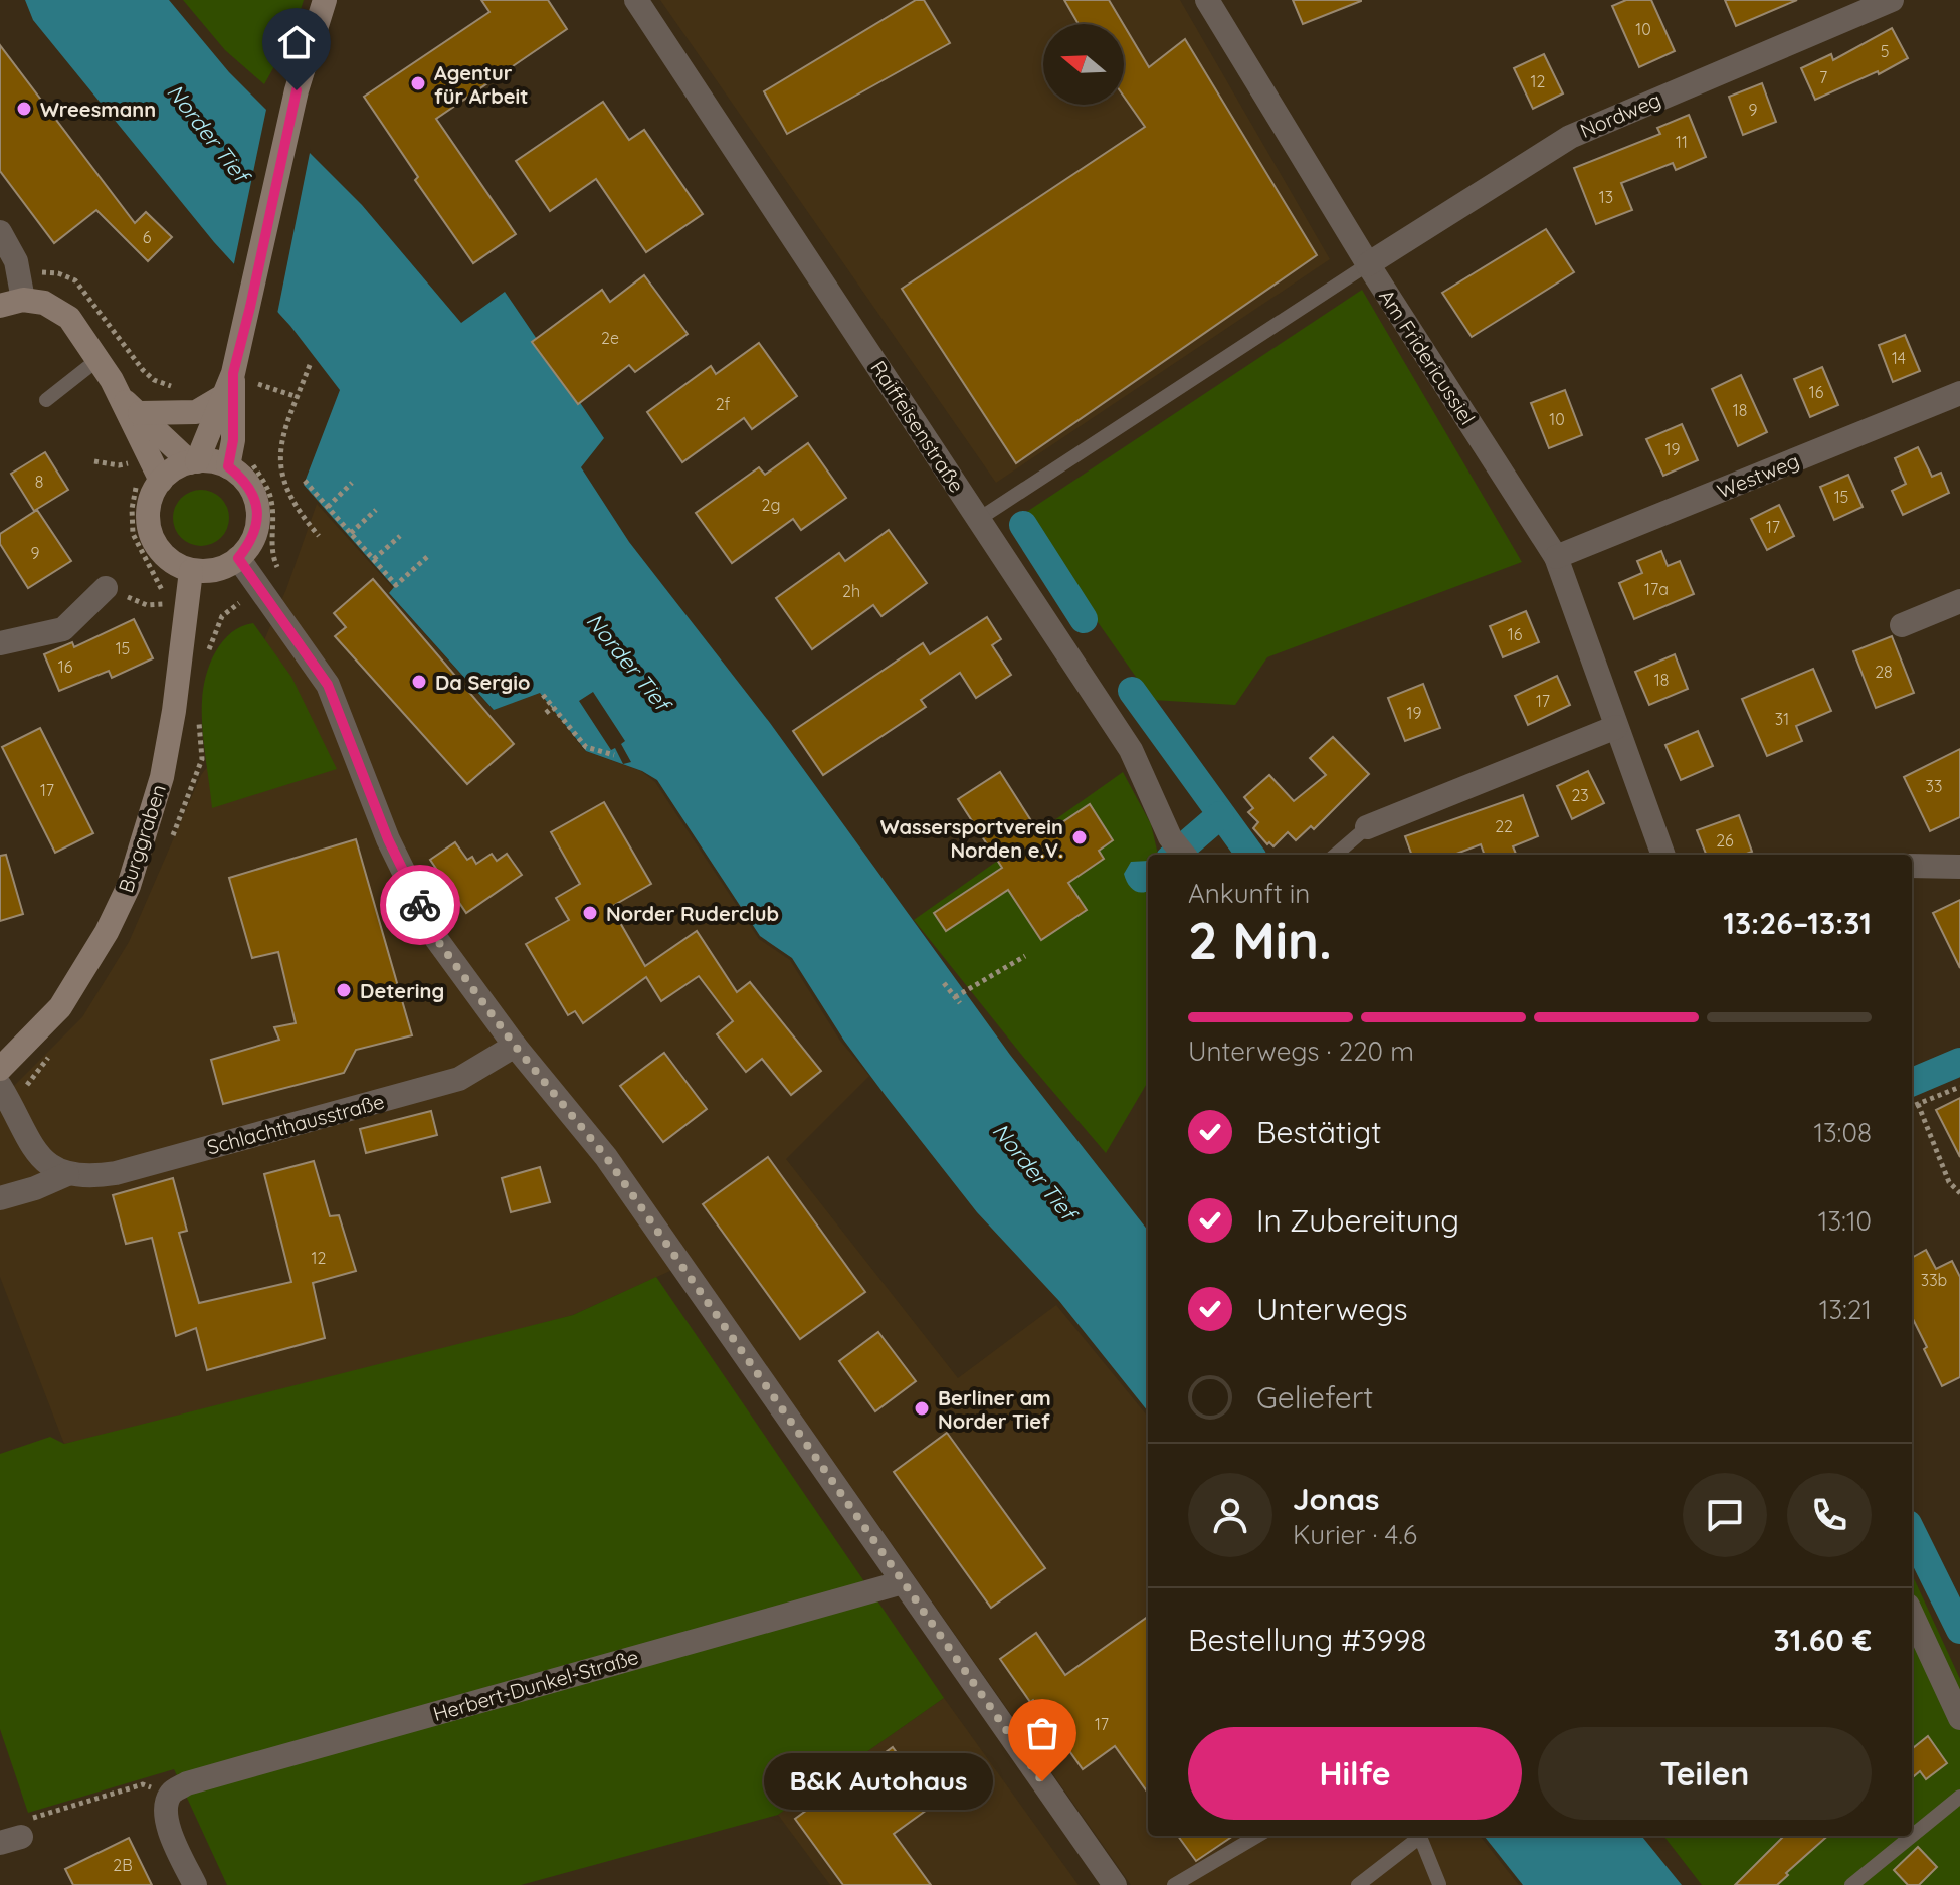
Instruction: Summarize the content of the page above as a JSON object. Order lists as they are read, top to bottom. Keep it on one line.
{"streets":{"main road":["Burggraben"],"street":["Nordweg","Am Fridericussiel","Raiffeisenstraße","Westweg","Schlachthausstraße","Herbert-Dunkel-Straße"]},"crossings":[["Nordweg","Am Fridericussiel"],["Am Fridericussiel","Westweg"]],"water":["Norder Tief"],"places":["Agentur für Arbeit","Wreesmann","Da Sergio","Wassersportverein Norden e.V.","Norder Ruderclub","Detering","Berliner am Norder Tief","B&K Autohaus"],"house_numbers":["10","5","7","12","9","11","13","6","2e","14","16","2f","18","10","19","8","15","2g","17","9","17a","2h","16","15","16","28","18","17","19","31","33","17","23","22","26","12","33b","17","2B"],"north":"left","page":{"heading":["2 Min.","Ankunft in","13:26–13:31"],"panel":["Jonas","Kurier · 4.6","Bestellung #3998","31.60 €"],"bar":"Unterwegs · 220 m","list":[["Bestätigt","13:08"],["In Zubereitung","13:10"],["Unterwegs","13:21"],"Geliefert"],"buttons":["Hilfe","Teilen"],"bubble":"B&K Autohaus"}}
